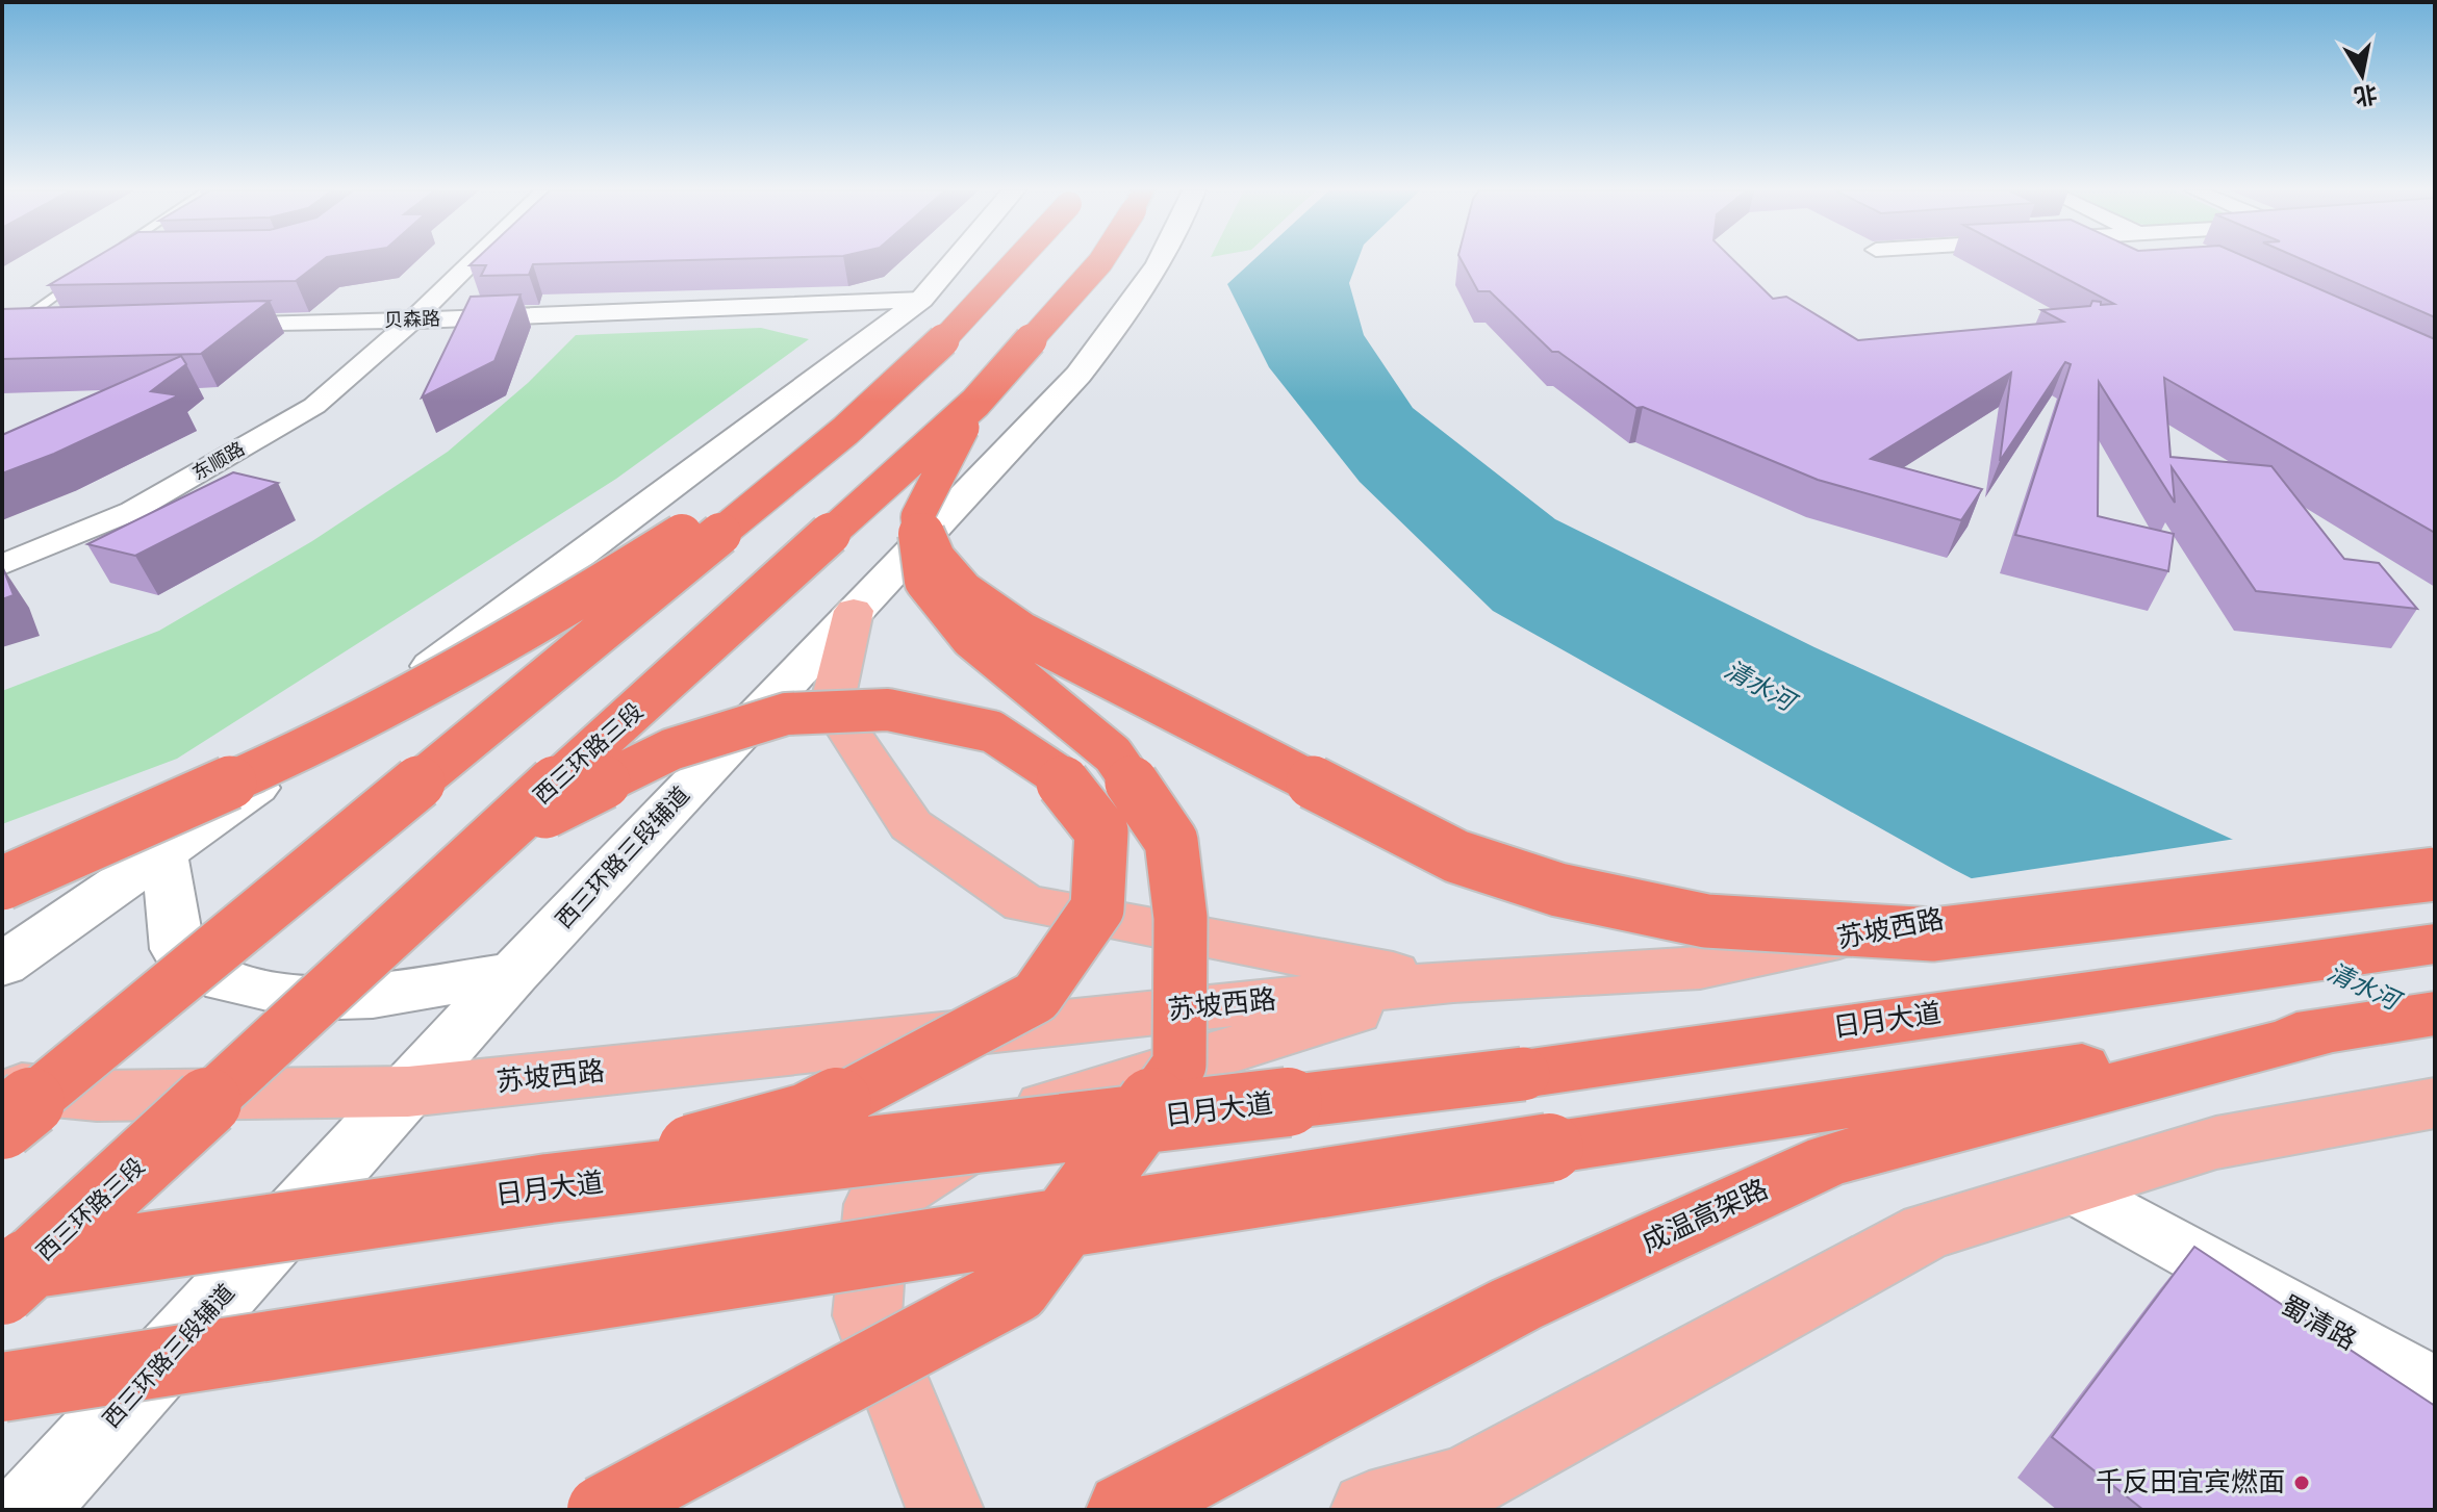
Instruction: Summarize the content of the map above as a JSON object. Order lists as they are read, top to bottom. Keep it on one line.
{"streets":{"highway":["西三环路三段","日月大道","成温高架路"],"main road":["西三环路三段辅道","苏坡西路"],"street":["贝森路","东顺路","蜀清路"]},"crossings":[["贝森路","东顺路"],["西三环路三段辅道","苏坡西路"]],"water":["清水河"],"places":["千反田宜宾燃面"],"north":"bottom"}
